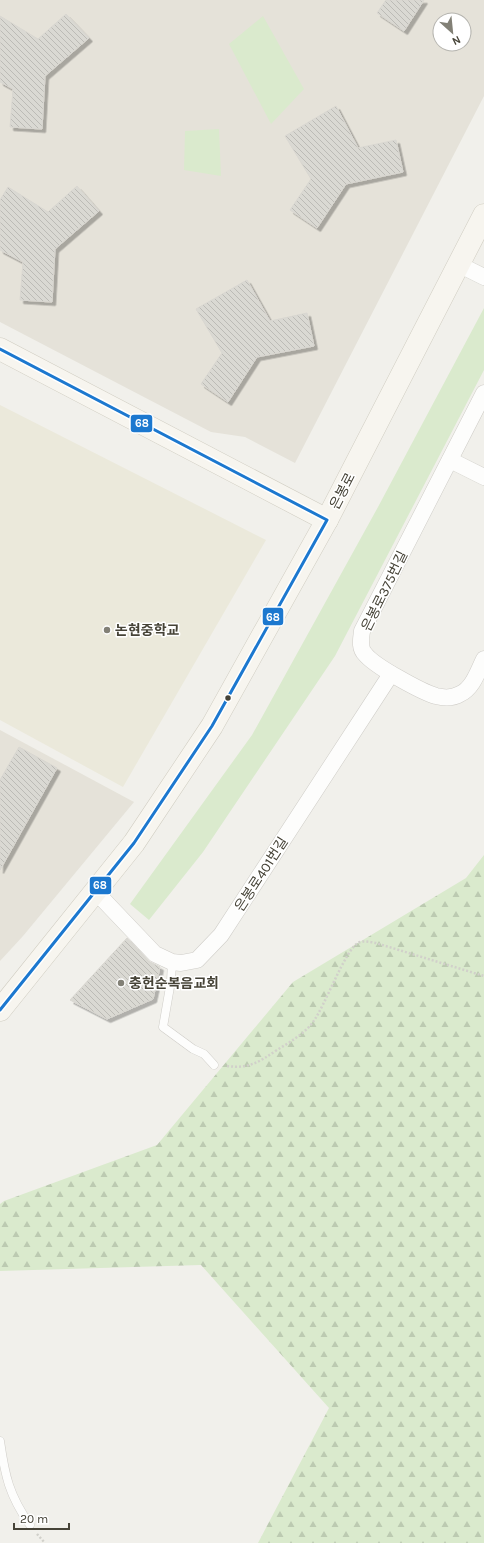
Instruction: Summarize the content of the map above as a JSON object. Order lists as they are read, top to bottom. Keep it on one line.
{"streets":{"main road":["은봉로"],"street":["은봉로375번길","은봉로401번길"]},"crossings":[["은봉로","은봉로401번길"],["은봉로375번길","은봉로401번길"]],"places":["논현중학교","충헌순복음교회"],"lines":["transit line 68"],"scale_bar":"20 m","north":"bottom right"}
